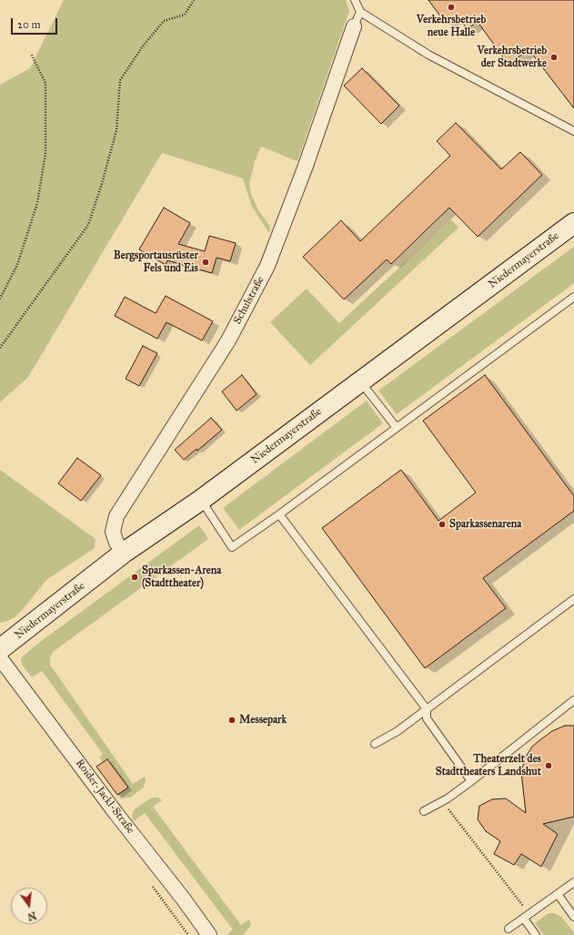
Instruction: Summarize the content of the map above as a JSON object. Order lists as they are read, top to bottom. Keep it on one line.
{"streets":{"main road":["Niedermayerstraße"],"street":["Schulstraße","Roider-Jackl-Straße"]},"crossings":[["Niedermayerstraße","Schulstraße"]],"places":["Verkehrsbetrieb neue Halle","Verkehrsbetrieb der Stadtwerke","Bergsportausrüster Fels und Eis","Sparkassenarena","Sparkassen-Arena (Stadttheater)","Messepark","Theaterzelt des Stadttheaters Landshut"],"scale_bar":"20 m","north":"bottom"}
